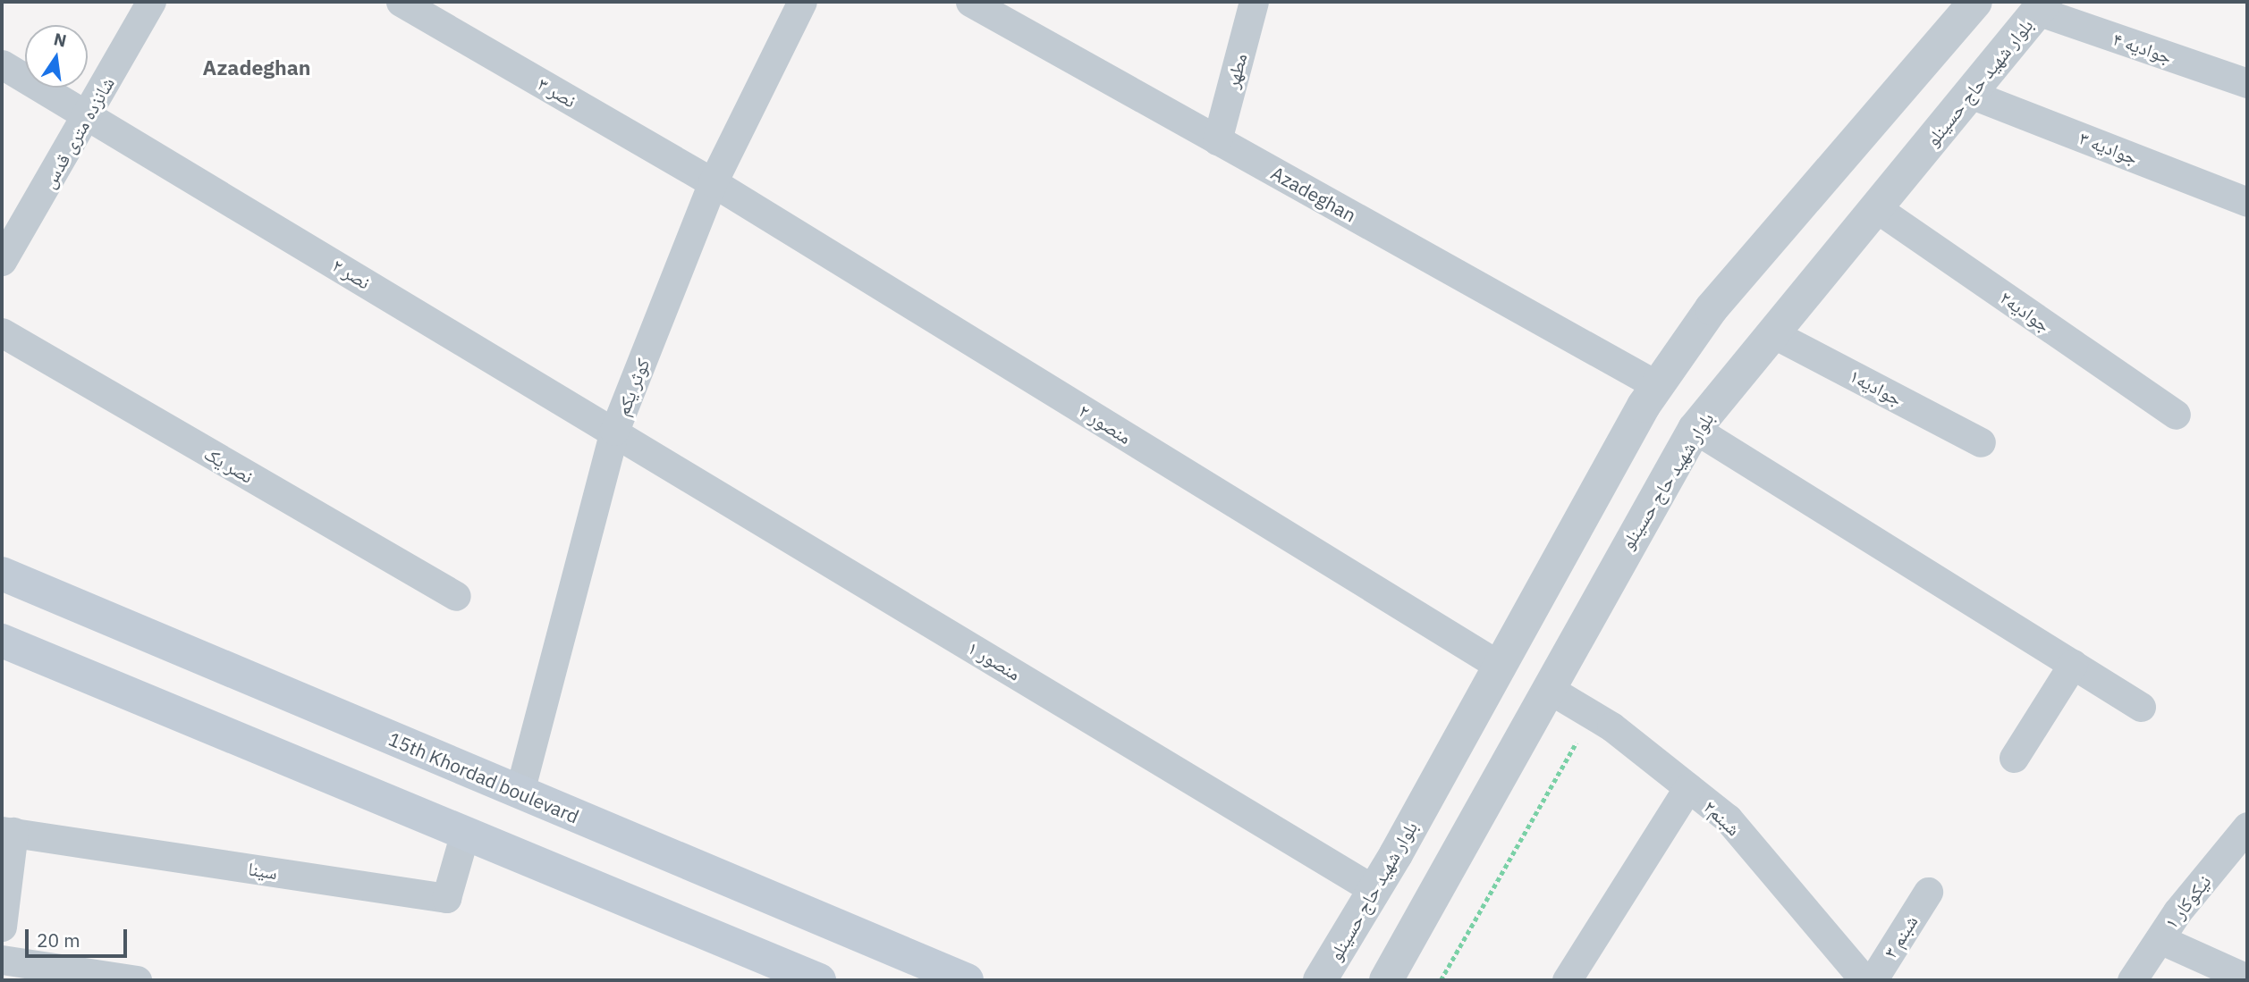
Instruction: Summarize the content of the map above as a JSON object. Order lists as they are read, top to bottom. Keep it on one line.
{"streets":{"main road":["15th Khordad boulevard"],"street":["جوادیه ۴","مطهر","بلوار شهید حاج حسینلو","نصر ۳","شانزده متری قدس","جوادیه ۳","Azadeghan","نصر ۲","جوادیه۲","کوثر یکم","جوادیه۱","منصور ۲","نصر یک","منصور ۱","شبنم۲","سینا","۱ نیکوکار","شبنم ۳"]},"crossings":[["جوادیه ۴","بلوار شهید حاج حسینلو"],["مطهر","Azadeghan"],["بلوار شهید حاج حسینلو","جوادیه ۳"],["بلوار شهید حاج حسینلو","Azadeghan"],["بلوار شهید حاج حسینلو","جوادیه۲"],["بلوار شهید حاج حسینلو","جوادیه۱"],["بلوار شهید حاج حسینلو","منصور ۲"],["بلوار شهید حاج حسینلو","منصور ۱"],["بلوار شهید حاج حسینلو","شبنم۲"],["نصر ۳","کوثر یکم"],["نصر ۳","منصور ۲"],["شانزده متری قدس","نصر ۲"],["نصر ۲","کوثر یکم"],["نصر ۲","منصور ۱"],["کوثر یکم","منصور ۲"],["کوثر یکم","منصور ۱"],["کوثر یکم","15th Khordad boulevard"]],"districts":["Azadeghan"],"scale_bar":"20 m","north":"top"}
